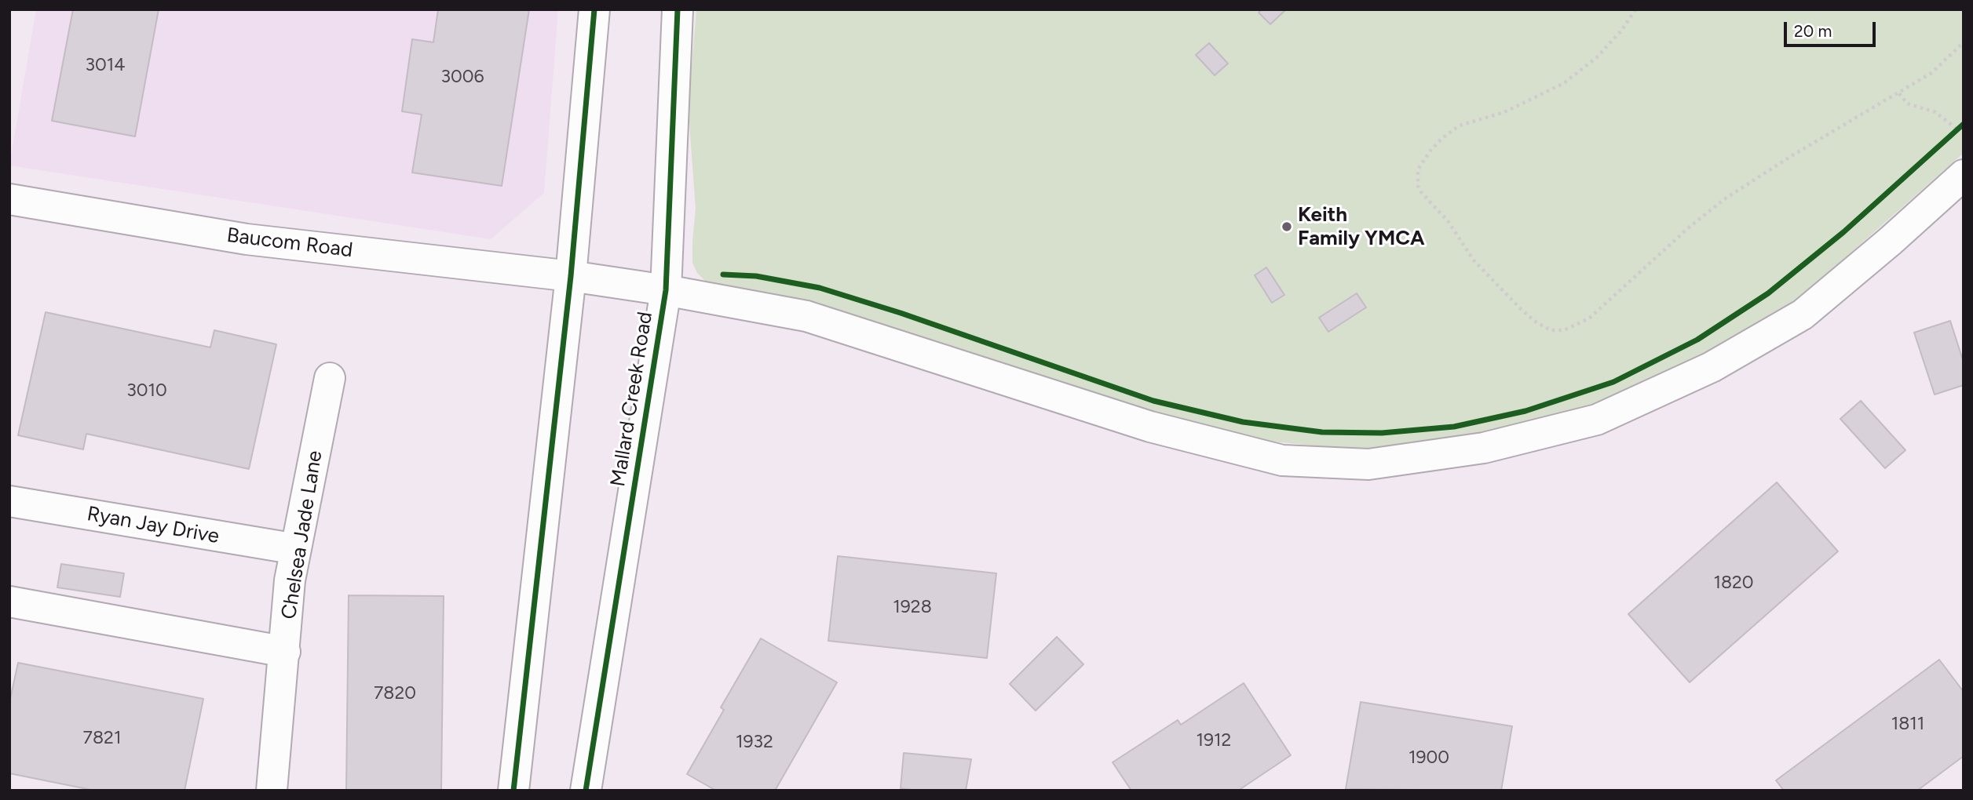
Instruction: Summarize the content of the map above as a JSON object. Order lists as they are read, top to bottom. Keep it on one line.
{"streets":{"street":["Baucom Road","Mallard Creek Road","Ryan Jay Drive","Chelsea Jade Lane"]},"crossings":[["Baucom Road","Mallard Creek Road"],["Ryan Jay Drive","Chelsea Jade Lane"]],"places":["Keith Family YMCA"],"house_numbers":["3014","3006","3010","1820","1928","7820","1811","7821","1912","1932","1900"],"scale_bar":"20 m"}
